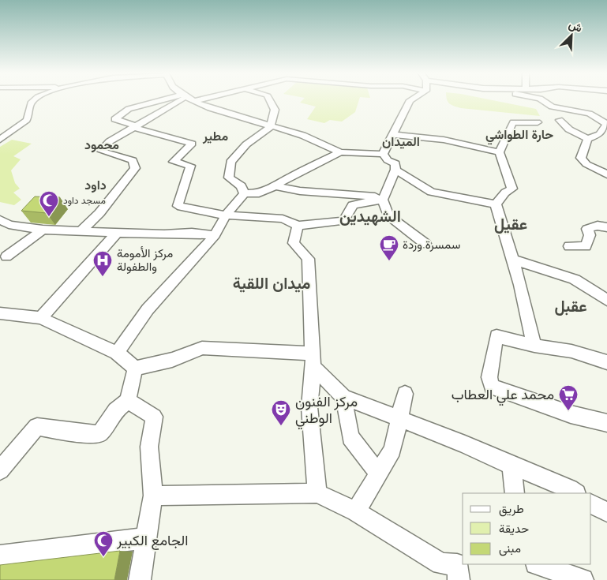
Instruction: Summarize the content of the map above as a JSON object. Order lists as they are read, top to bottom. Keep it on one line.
{"districts":["حارة الطواشي","مطير","الميدان","محمود","داود","الشهيدين","عقيل","ميدان اللقية","عقبل"],"places":{"mosque":["مسجد داود","الجامع الكبير"],"cafe":["سمسرة وردة"],"hospital":["مركز الأمومة والطفولة"],"supermarket":["محمد علي العطاب"],"theatre":["مركز الفنون الوطني"]},"legend":["طريق","حديقة","مبنى"],"north":"top right"}
